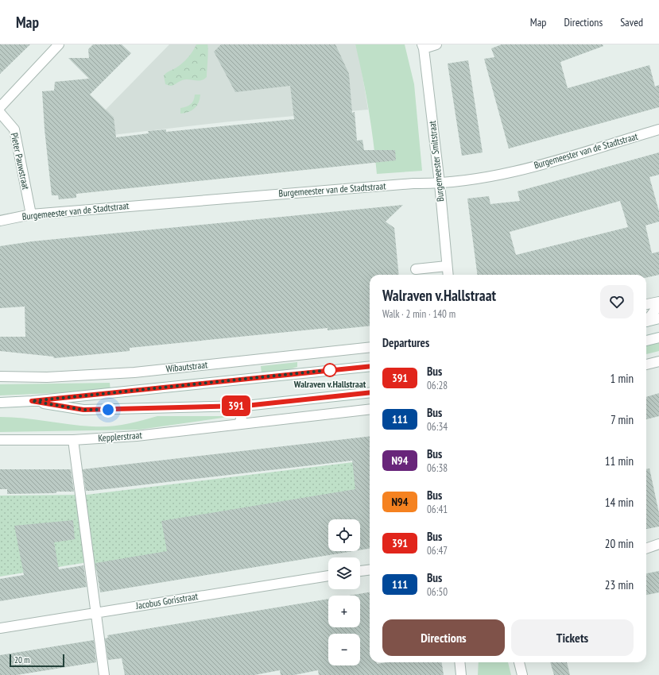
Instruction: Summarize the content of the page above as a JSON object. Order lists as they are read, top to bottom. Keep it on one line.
{"streets":{"street":["Burgemeester van de Stadtstraat","Pieter Pauwstraat","Burgemeester Smitstraat","Wibautstraat","Kepplerstraat","Jacobus Gorisstraat"]},"crossings":[["Burgemeester van de Stadtstraat","Pieter Pauwstraat"],["Burgemeester van de Stadtstraat","Burgemeester Smitstraat"]],"places":["Walraven v.Hallstraat"],"lines":["bus line 391"],"scale_bar":"20 m","page":{"header":"Map","nav":["Map","Directions","Saved"],"on_map":"391","heading":[["Walraven v.Hallstraat","Walk · 2 min · 140 m"],"Departures"],"list":[{"mark":"391","name":"Bus","note":"06:28","value":"1 min"},{"mark":"111","name":"Bus","note":"06:34","value":"7 min"},{"mark":"N94","name":"Bus","note":"06:38","value":"11 min"},{"mark":"N94","name":"Bus","note":"06:41","value":"14 min"},{"mark":"391","name":"Bus","note":"06:47","value":"20 min"},{"mark":"111","name":"Bus","note":"06:50","value":"23 min"}],"map_buttons":["+","−"],"buttons":["Directions","Tickets"],"scale":"20 m"}}
